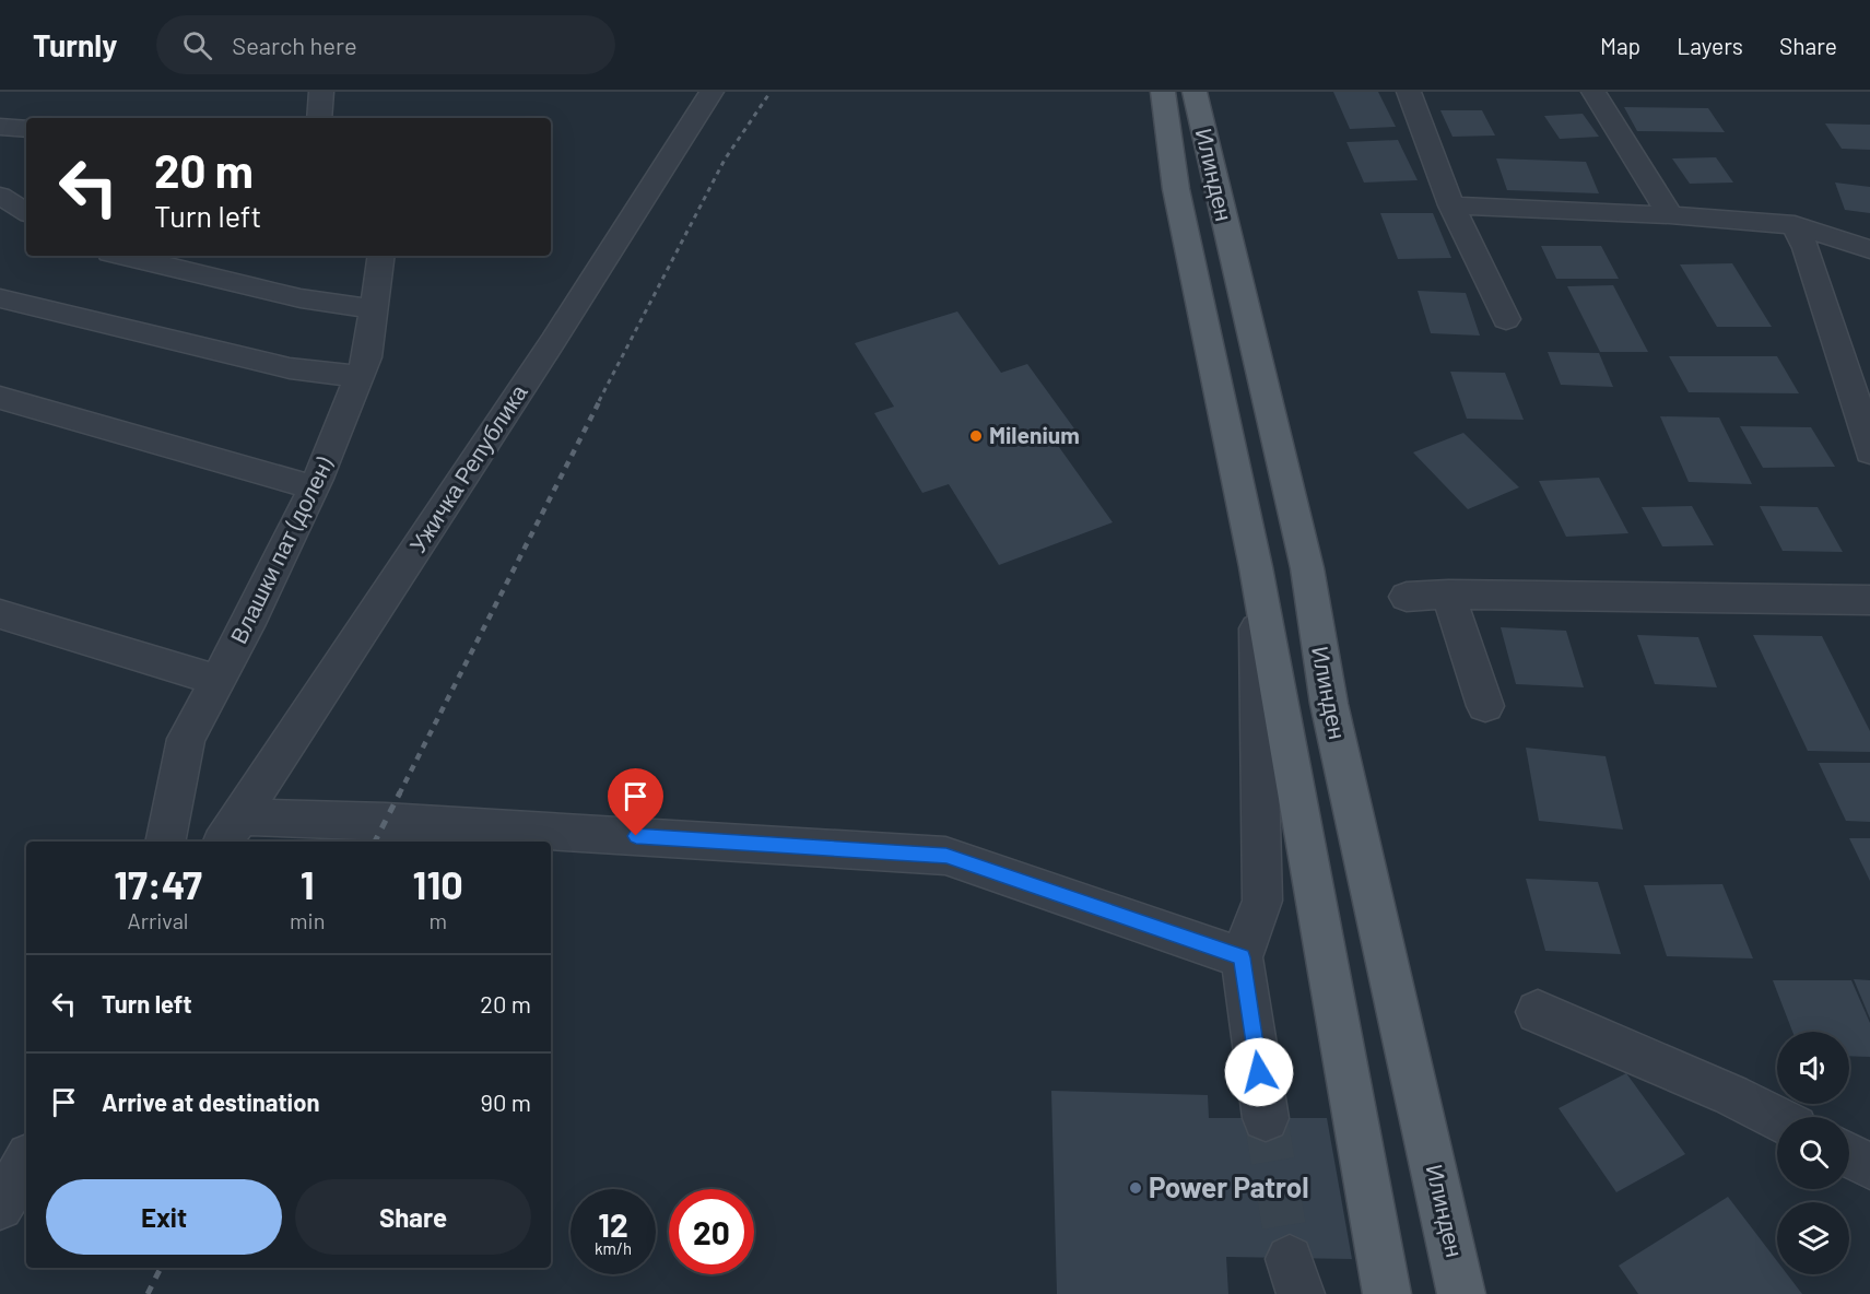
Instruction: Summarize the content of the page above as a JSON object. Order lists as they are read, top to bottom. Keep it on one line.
{"streets":{"main road":["Илинден"],"street":["Ужичка Република","Влашки пат (долен)"]},"places":["Milenium","Power Patrol"],"page":{"header":"Turnly","search":"Search here","nav":["Map","Layers","Share"],"turn":["20 m","Turn left"],"eta":["17:47","Arrival","1","min","110","m"],"list":[{"name":"Turn left","value":"20 m"},{"name":"Arrive at destination","value":"90 m"}],"buttons":["Exit","Share"],"speed":"12 km/h","limit":"20"}}
